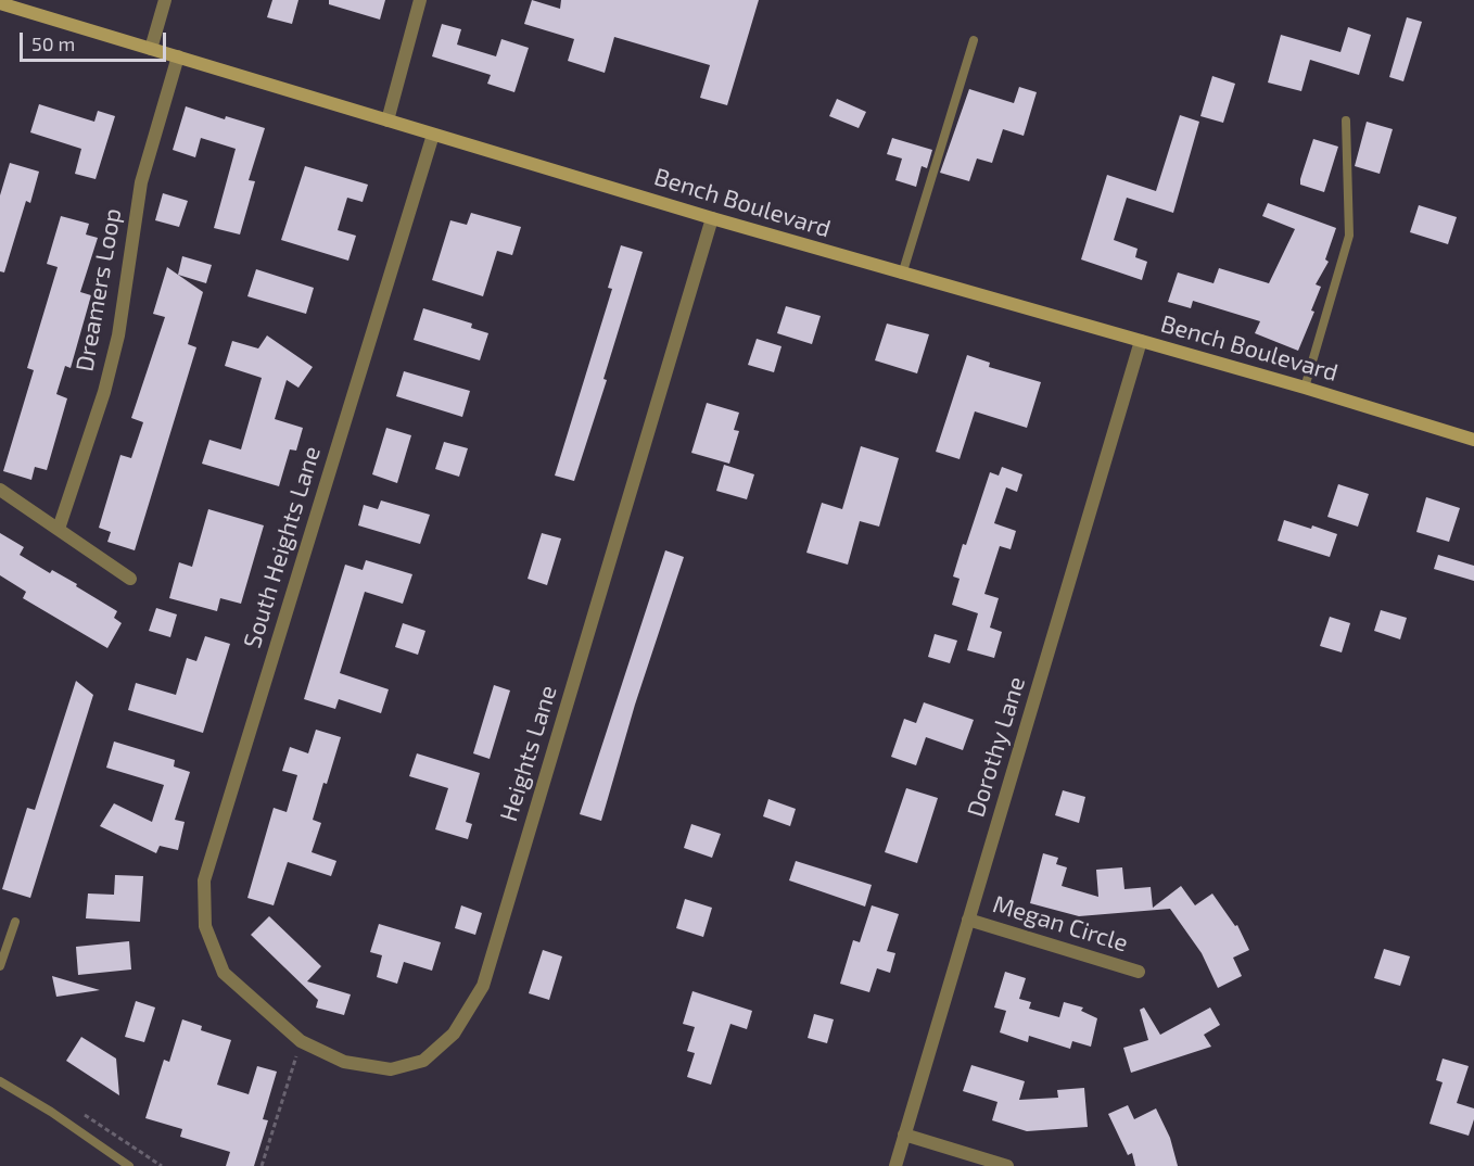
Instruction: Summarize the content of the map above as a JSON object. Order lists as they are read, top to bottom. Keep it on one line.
{"streets":{"main road":["Bench Boulevard"],"street":["Dreamers Loop","South Heights Lane","Dorothy Lane","Heights Lane","Megan Circle"]},"crossings":[["Bench Boulevard","Dreamers Loop"],["Bench Boulevard","South Heights Lane"],["Bench Boulevard","Dorothy Lane"],["Bench Boulevard","Heights Lane"],["South Heights Lane","Heights Lane"],["Dorothy Lane","Megan Circle"]],"scale_bar":"50 m"}
